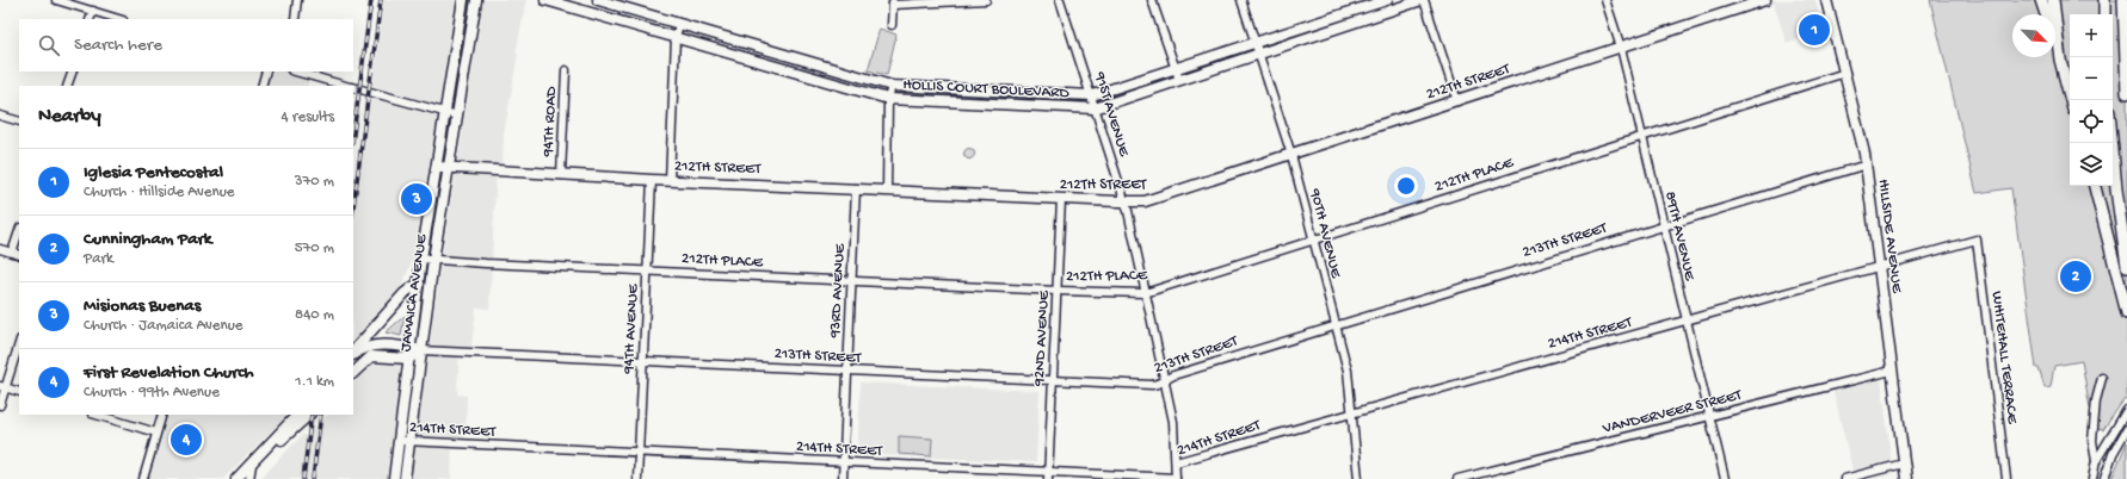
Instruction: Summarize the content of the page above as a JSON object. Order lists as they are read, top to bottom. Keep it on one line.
{"streets":{"main road":["212TH STREET","HOLLIS COURT BOULEVARD","HILLSIDE AVENUE","JAMAICA AVENUE"],"street":["91ST AVENUE","94TH ROAD","212TH PLACE","90TH AVENUE","89TH AVENUE","213TH STREET","93RD AVENUE","94TH AVENUE","214TH STREET","92ND AVENUE","WHITEHALL TERRACE","VANDERVEER STREET"]},"crossings":[["212TH STREET","91ST AVENUE"],["212TH STREET","94TH ROAD"],["212TH STREET","90TH AVENUE"],["212TH STREET","89TH AVENUE"],["212TH STREET","93RD AVENUE"],["212TH STREET","JAMAICA AVENUE"],["212TH STREET","94TH AVENUE"],["212TH STREET","92ND AVENUE"],["HOLLIS COURT BOULEVARD","91ST AVENUE"],["HOLLIS COURT BOULEVARD","90TH AVENUE"],["91ST AVENUE","212TH PLACE"],["91ST AVENUE","213TH STREET"],["91ST AVENUE","214TH STREET"],["212TH PLACE","90TH AVENUE"],["212TH PLACE","89TH AVENUE"],["212TH PLACE","HILLSIDE AVENUE"],["212TH PLACE","93RD AVENUE"],["212TH PLACE","JAMAICA AVENUE"],["212TH PLACE","94TH AVENUE"],["212TH PLACE","92ND AVENUE"],["90TH AVENUE","213TH STREET"],["90TH AVENUE","214TH STREET"],["89TH AVENUE","213TH STREET"],["89TH AVENUE","214TH STREET"],["89TH AVENUE","VANDERVEER STREET"],["HILLSIDE AVENUE","213TH STREET"],["HILLSIDE AVENUE","214TH STREET"],["HILLSIDE AVENUE","VANDERVEER STREET"],["213TH STREET","93RD AVENUE"],["213TH STREET","JAMAICA AVENUE"],["213TH STREET","94TH AVENUE"],["213TH STREET","92ND AVENUE"],["93RD AVENUE","214TH STREET"],["JAMAICA AVENUE","214TH STREET"],["94TH AVENUE","214TH STREET"],["214TH STREET","92ND AVENUE"],["214TH STREET","WHITEHALL TERRACE"]],"north":"bottom right","page":{"pins":["1","3","2","4"],"map_buttons":["+","−"],"search":"Search here","heading":["Nearby","4 results"],"list":[{"mark":"1","name":"Iglesia Pentecostal","note":"Church · Hillside Avenue","value":"370 m"},{"mark":"2","name":"Cunningham Park","note":"Park","value":"570 m"},{"mark":"3","name":"Misionas Buenas","note":"Church · Jamaica Avenue","value":"840 m"},{"mark":"4","name":"First Revelation Church","note":"Church · 99th Avenue","value":"1.1 km"}]}}
